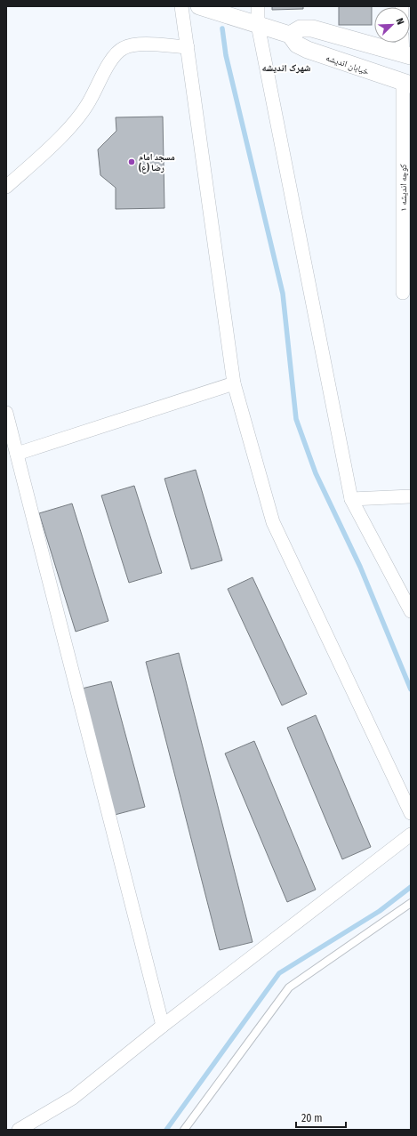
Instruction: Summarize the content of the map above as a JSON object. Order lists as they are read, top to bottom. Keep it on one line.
{"streets":{"street":["خیابان اندیشه","کوچه اندیشه ۱"]},"crossings":[["خیابان اندیشه","کوچه اندیشه ۱"]],"districts":["شهرک اندیشه"],"places":["مسجد امام رضا (ع)"],"scale_bar":"20 m","north":"top right"}
